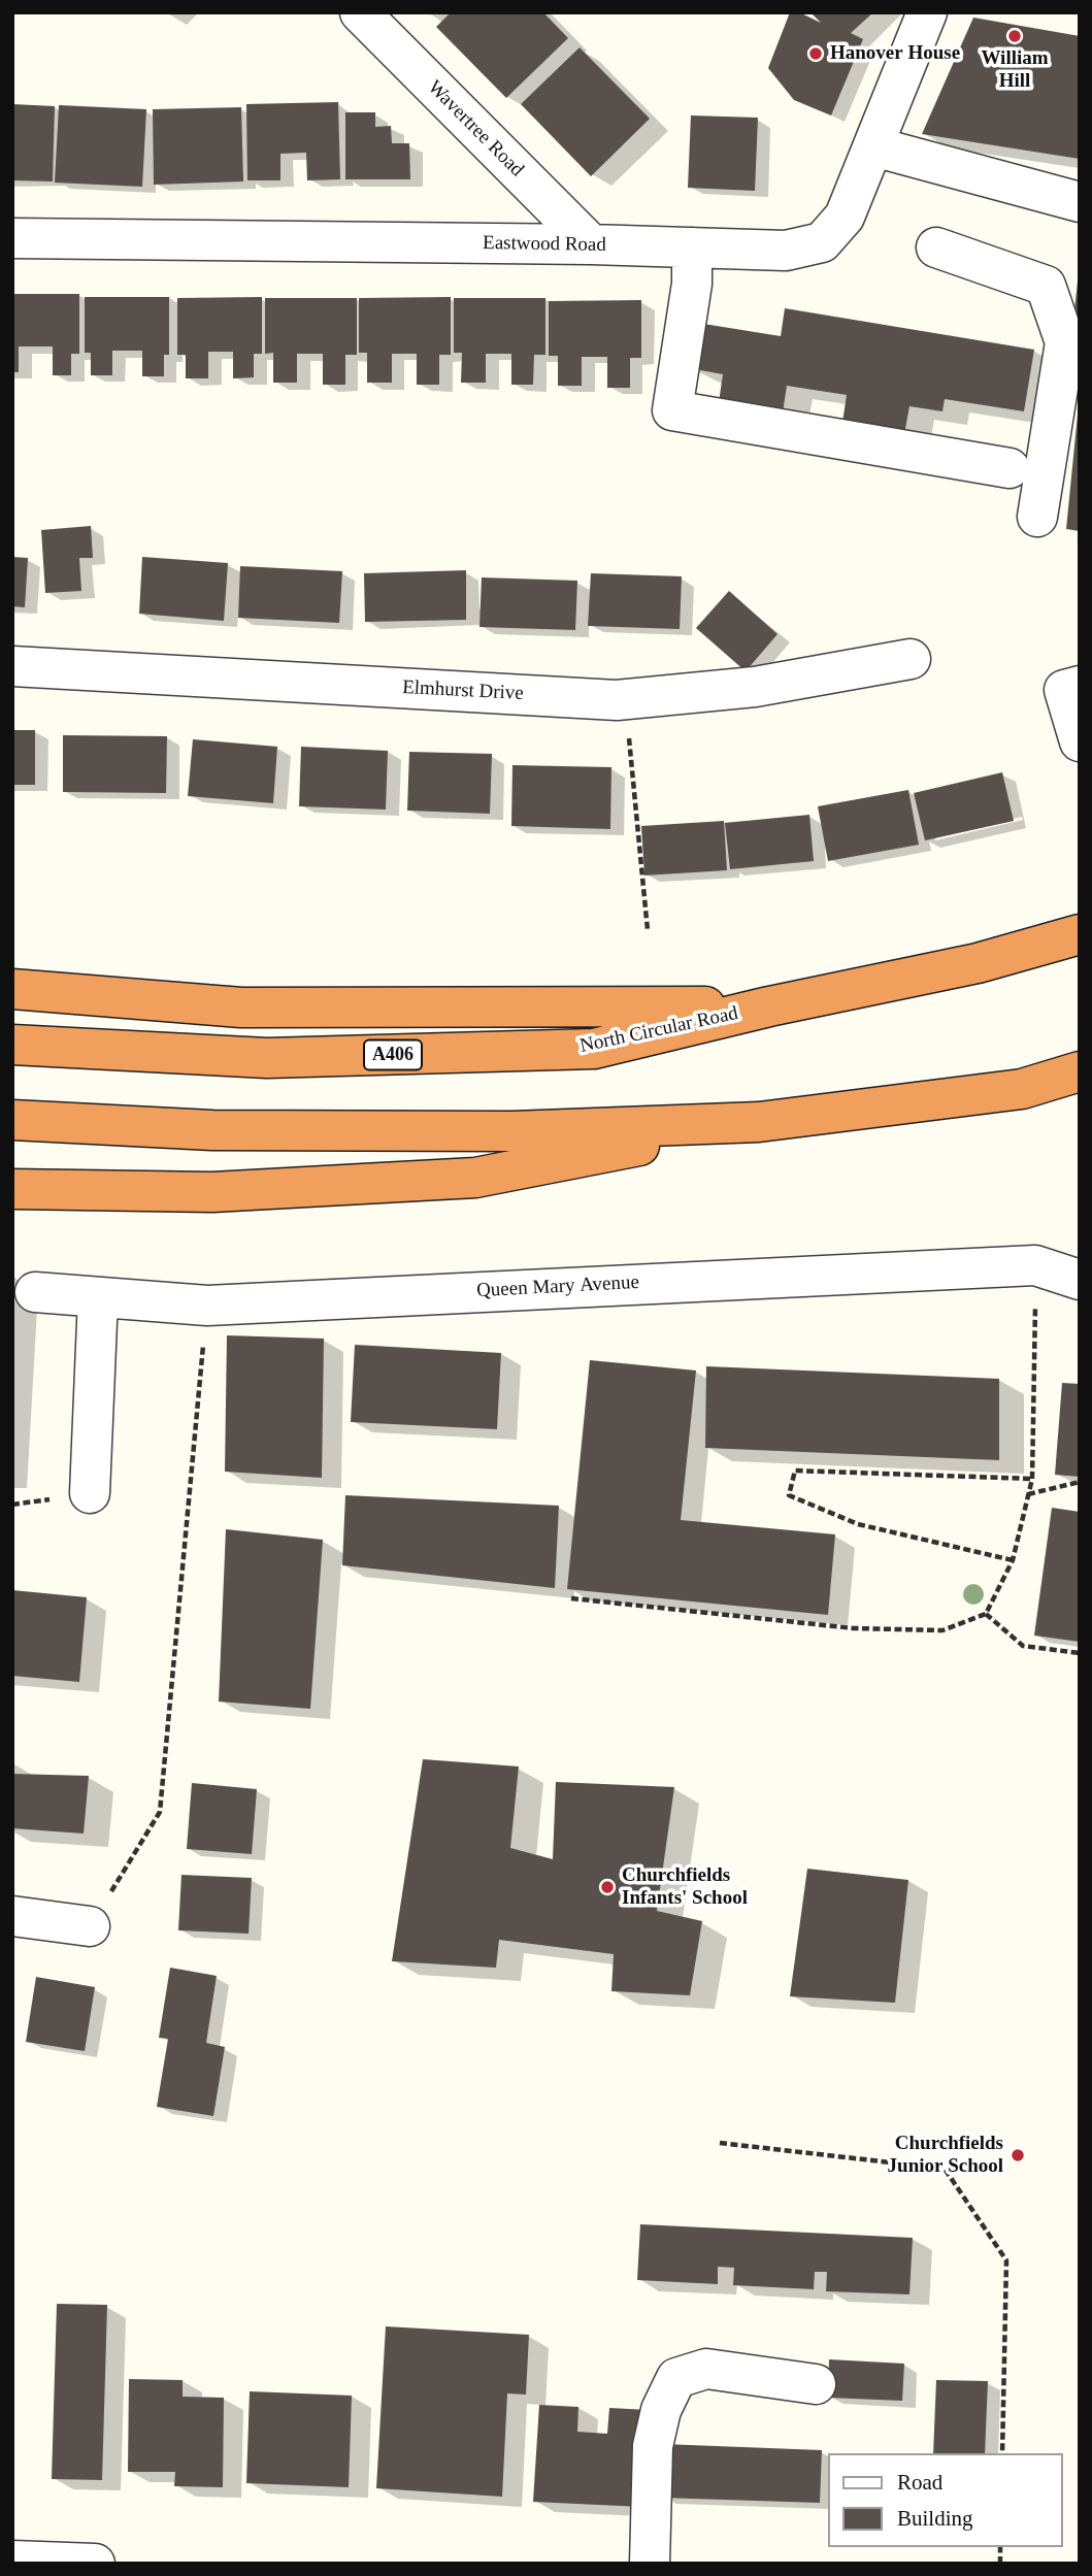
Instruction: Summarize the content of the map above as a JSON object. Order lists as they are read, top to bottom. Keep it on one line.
{"streets":{"highway":["North Circular Road","A406"],"street":["Wavertree Road","Eastwood Road","Elmhurst Drive","Queen Mary Avenue"]},"crossings":[["Wavertree Road","Eastwood Road"],["North Circular Road","A406"]],"places":["William Hill","Hanover House","Churchfields Infants' School","Churchfields Junior School"],"legend":["Road","Building"]}
